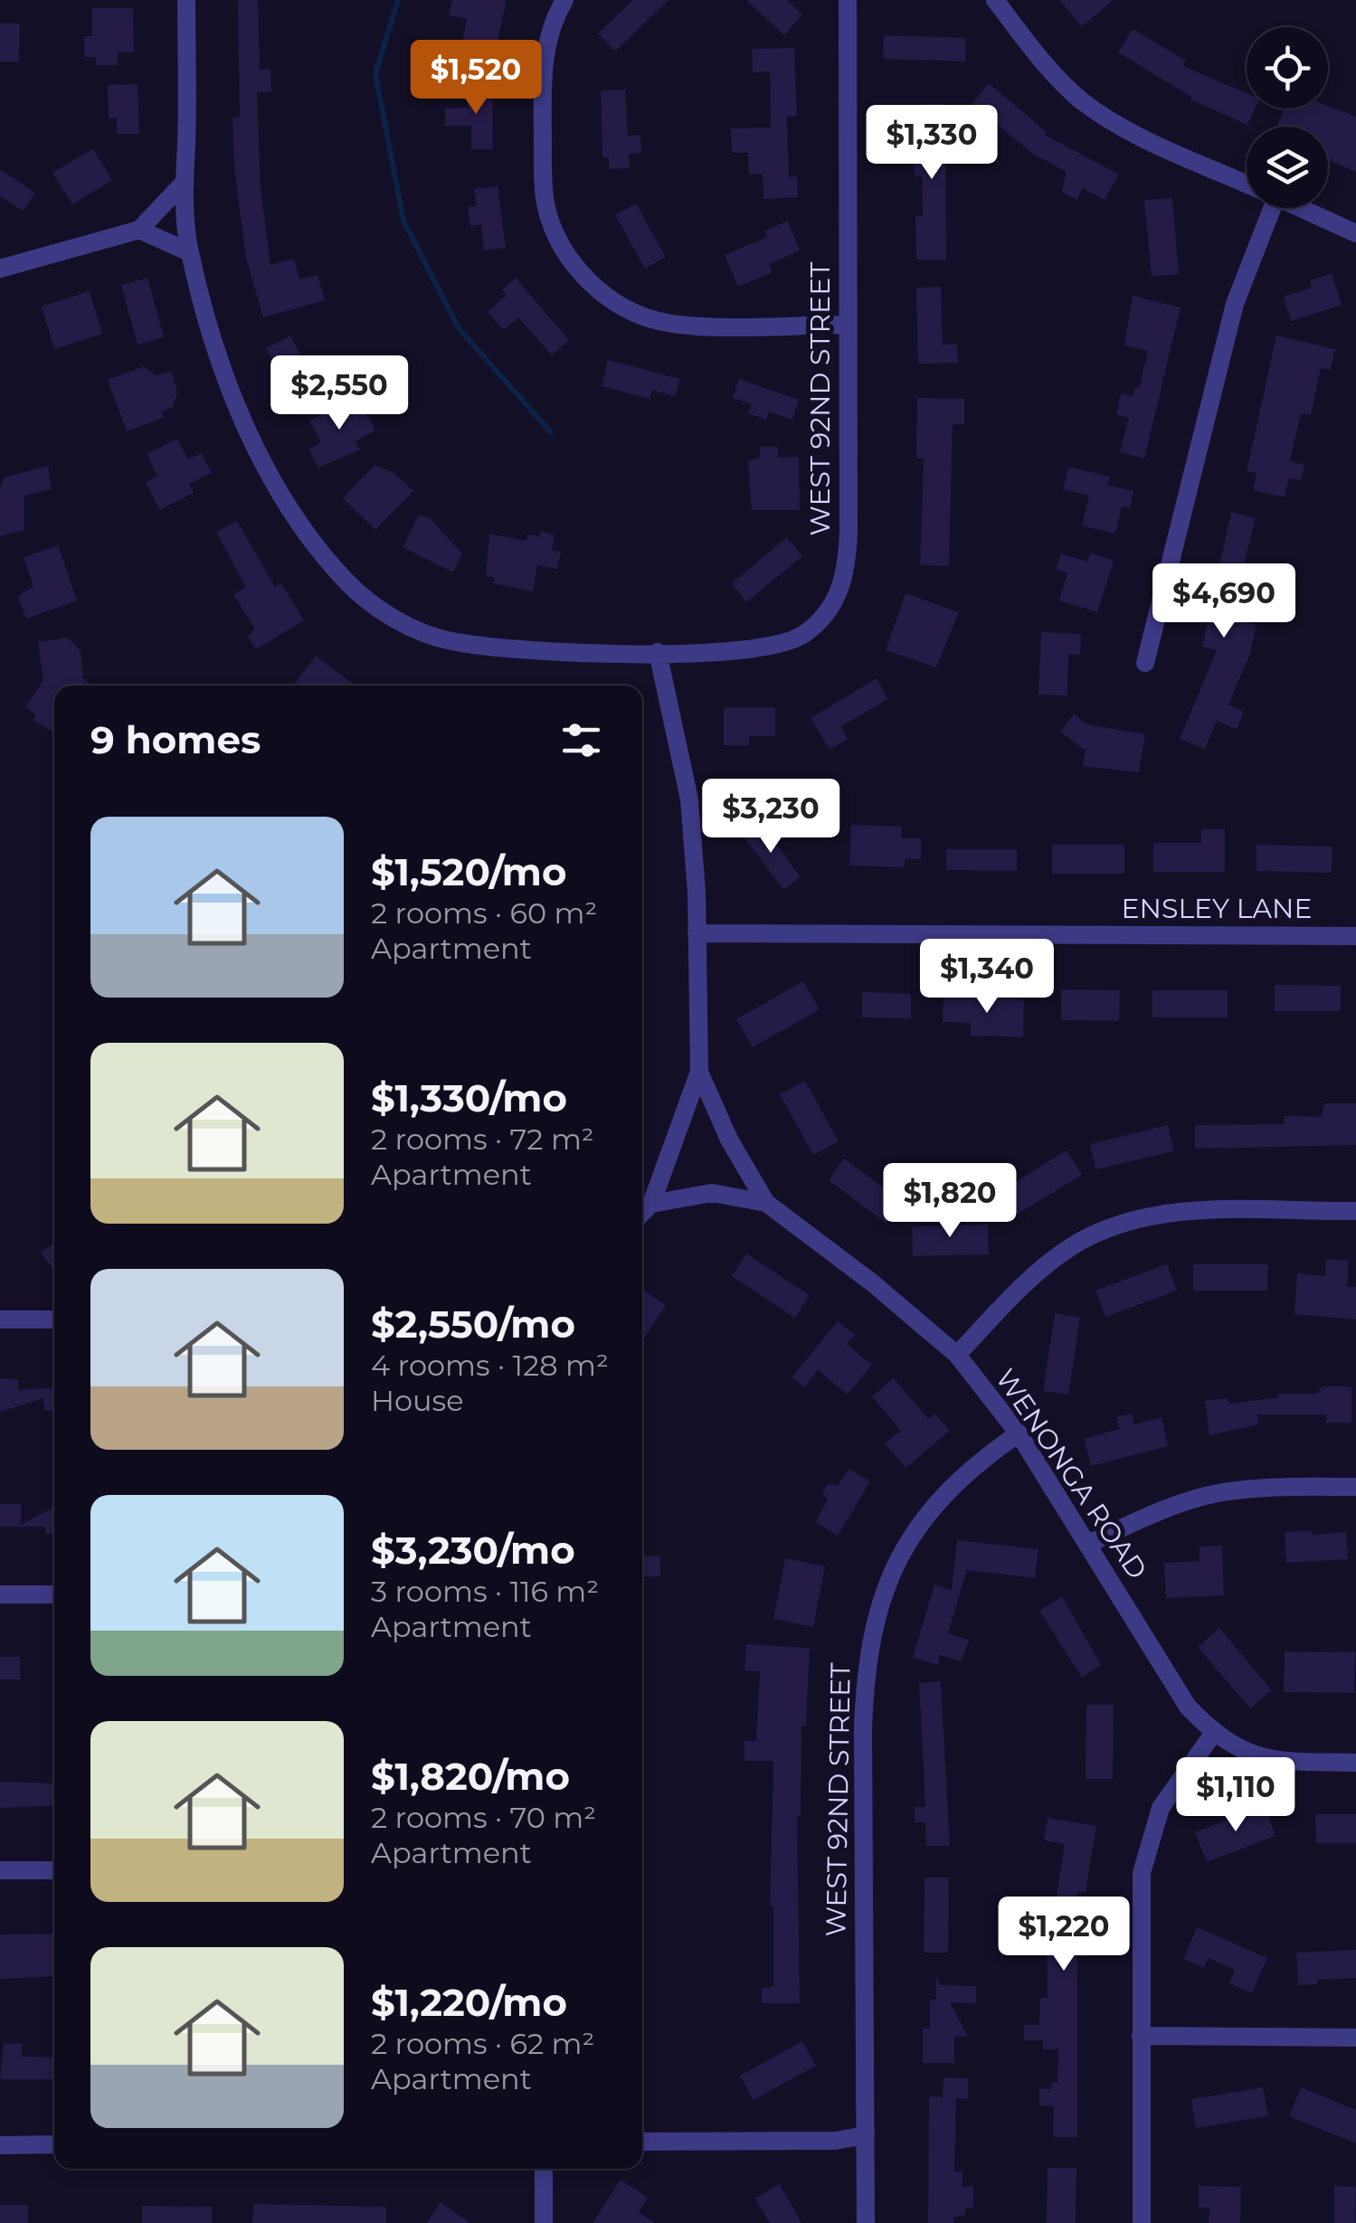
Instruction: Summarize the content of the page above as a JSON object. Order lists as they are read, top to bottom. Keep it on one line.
{"streets":{"street":["WEST 92ND STREET","ENSLEY LANE","WENONGA ROAD"]},"crossings":[["WEST 92ND STREET","WENONGA ROAD"]],"page":{"price":["$1,520","$1,330","$2,550","$4,690","$3,230","$1,340","$1,820","$1,110","$1,220"],"heading":"9 homes","list":[{"name":"$1,520/mo","note":"2 rooms · 60 m² · Apartment"},{"name":"$1,330/mo","note":"2 rooms · 72 m² · Apartment"},{"name":"$2,550/mo","note":"4 rooms · 128 m² · House"},{"name":"$3,230/mo","note":"3 rooms · 116 m² · Apartment"},{"name":"$1,820/mo","note":"2 rooms · 70 m² · Apartment"},{"name":"$1,220/mo","note":"2 rooms · 62 m² · Apartment"}]}}
